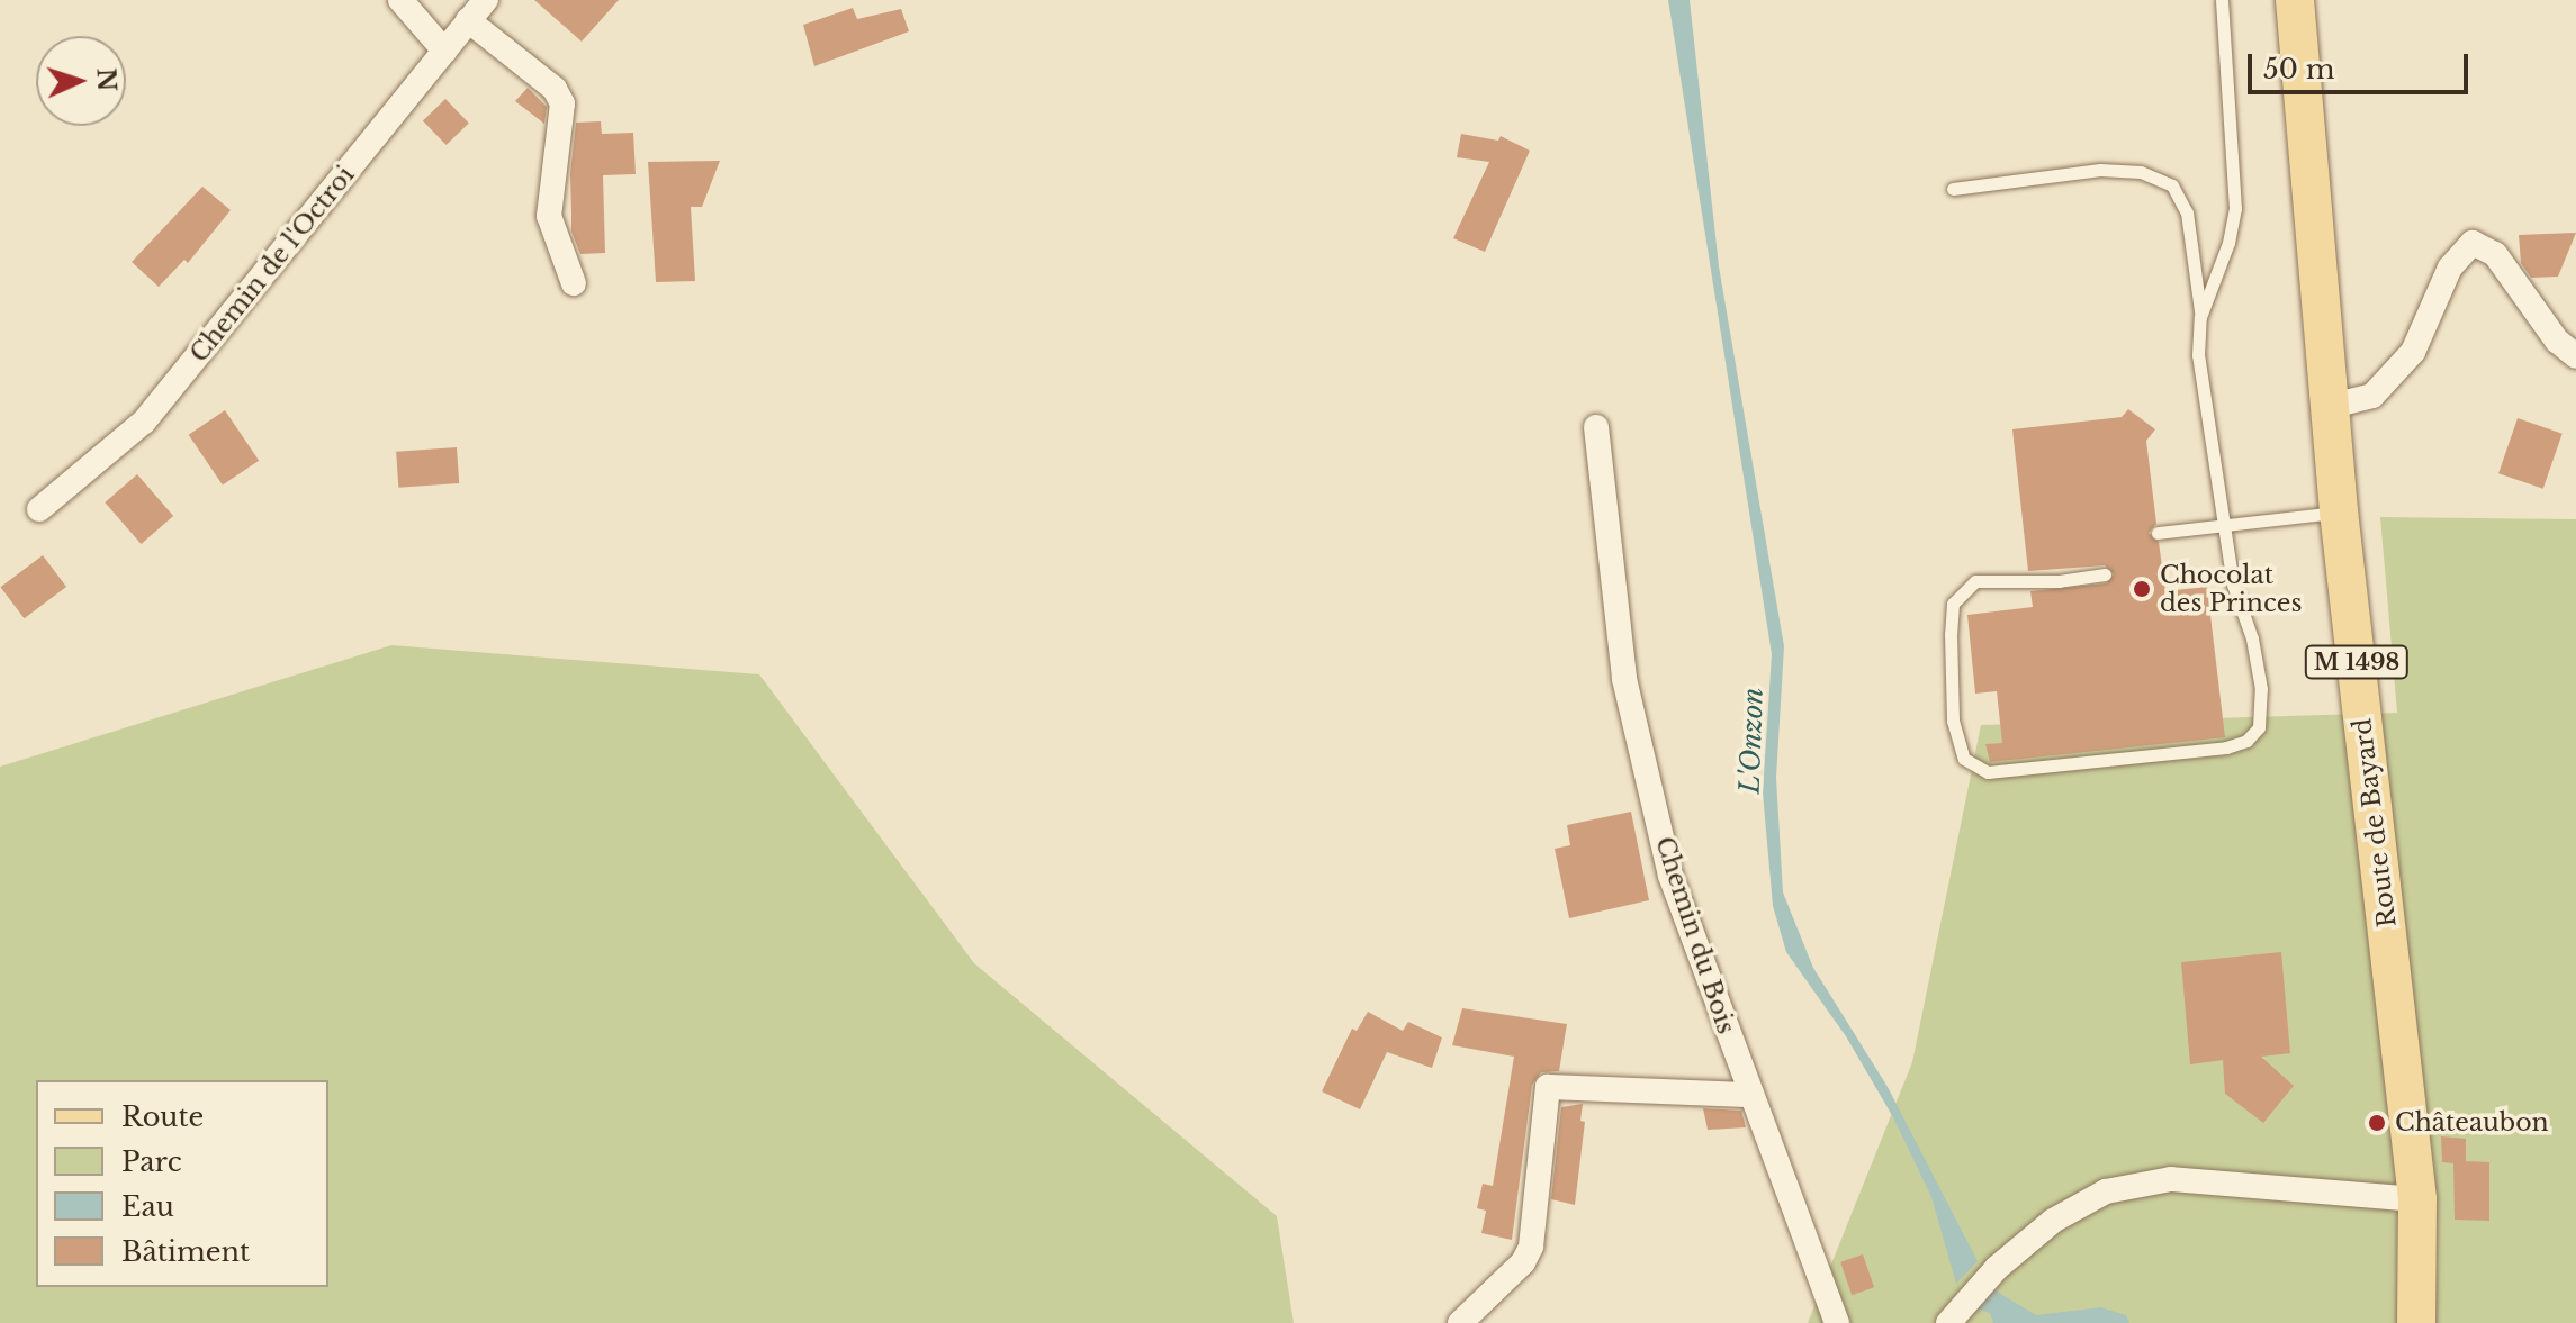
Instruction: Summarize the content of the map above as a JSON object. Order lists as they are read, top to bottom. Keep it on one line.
{"streets":{"main road":["M 1498","Route de Bayard"],"street":["Chemin de l'Octroi","Chemin du Bois"]},"water":["L'Onzon"],"places":["Chocolat des Princes","Châteaubon"],"legend":["Route","Parc","Eau","Bâtiment"],"scale_bar":"50 m","north":"right"}
